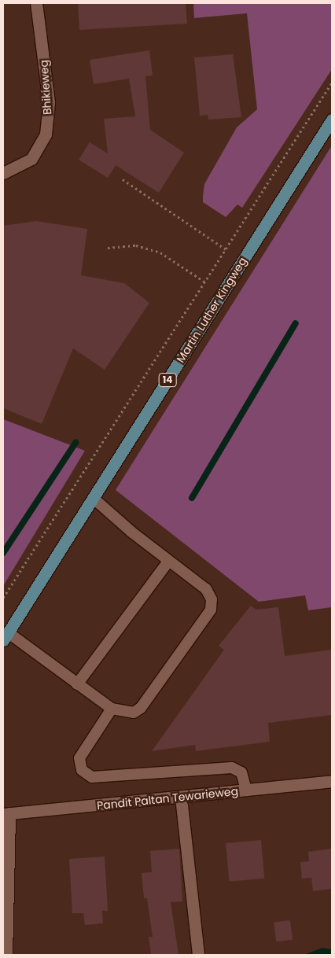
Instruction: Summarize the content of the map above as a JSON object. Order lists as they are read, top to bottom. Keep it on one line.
{"streets":{"main road":["Martin Luther Kingweg","14"],"street":["Bhikieweg","Pandit Paltan Tewarieweg"]}}
